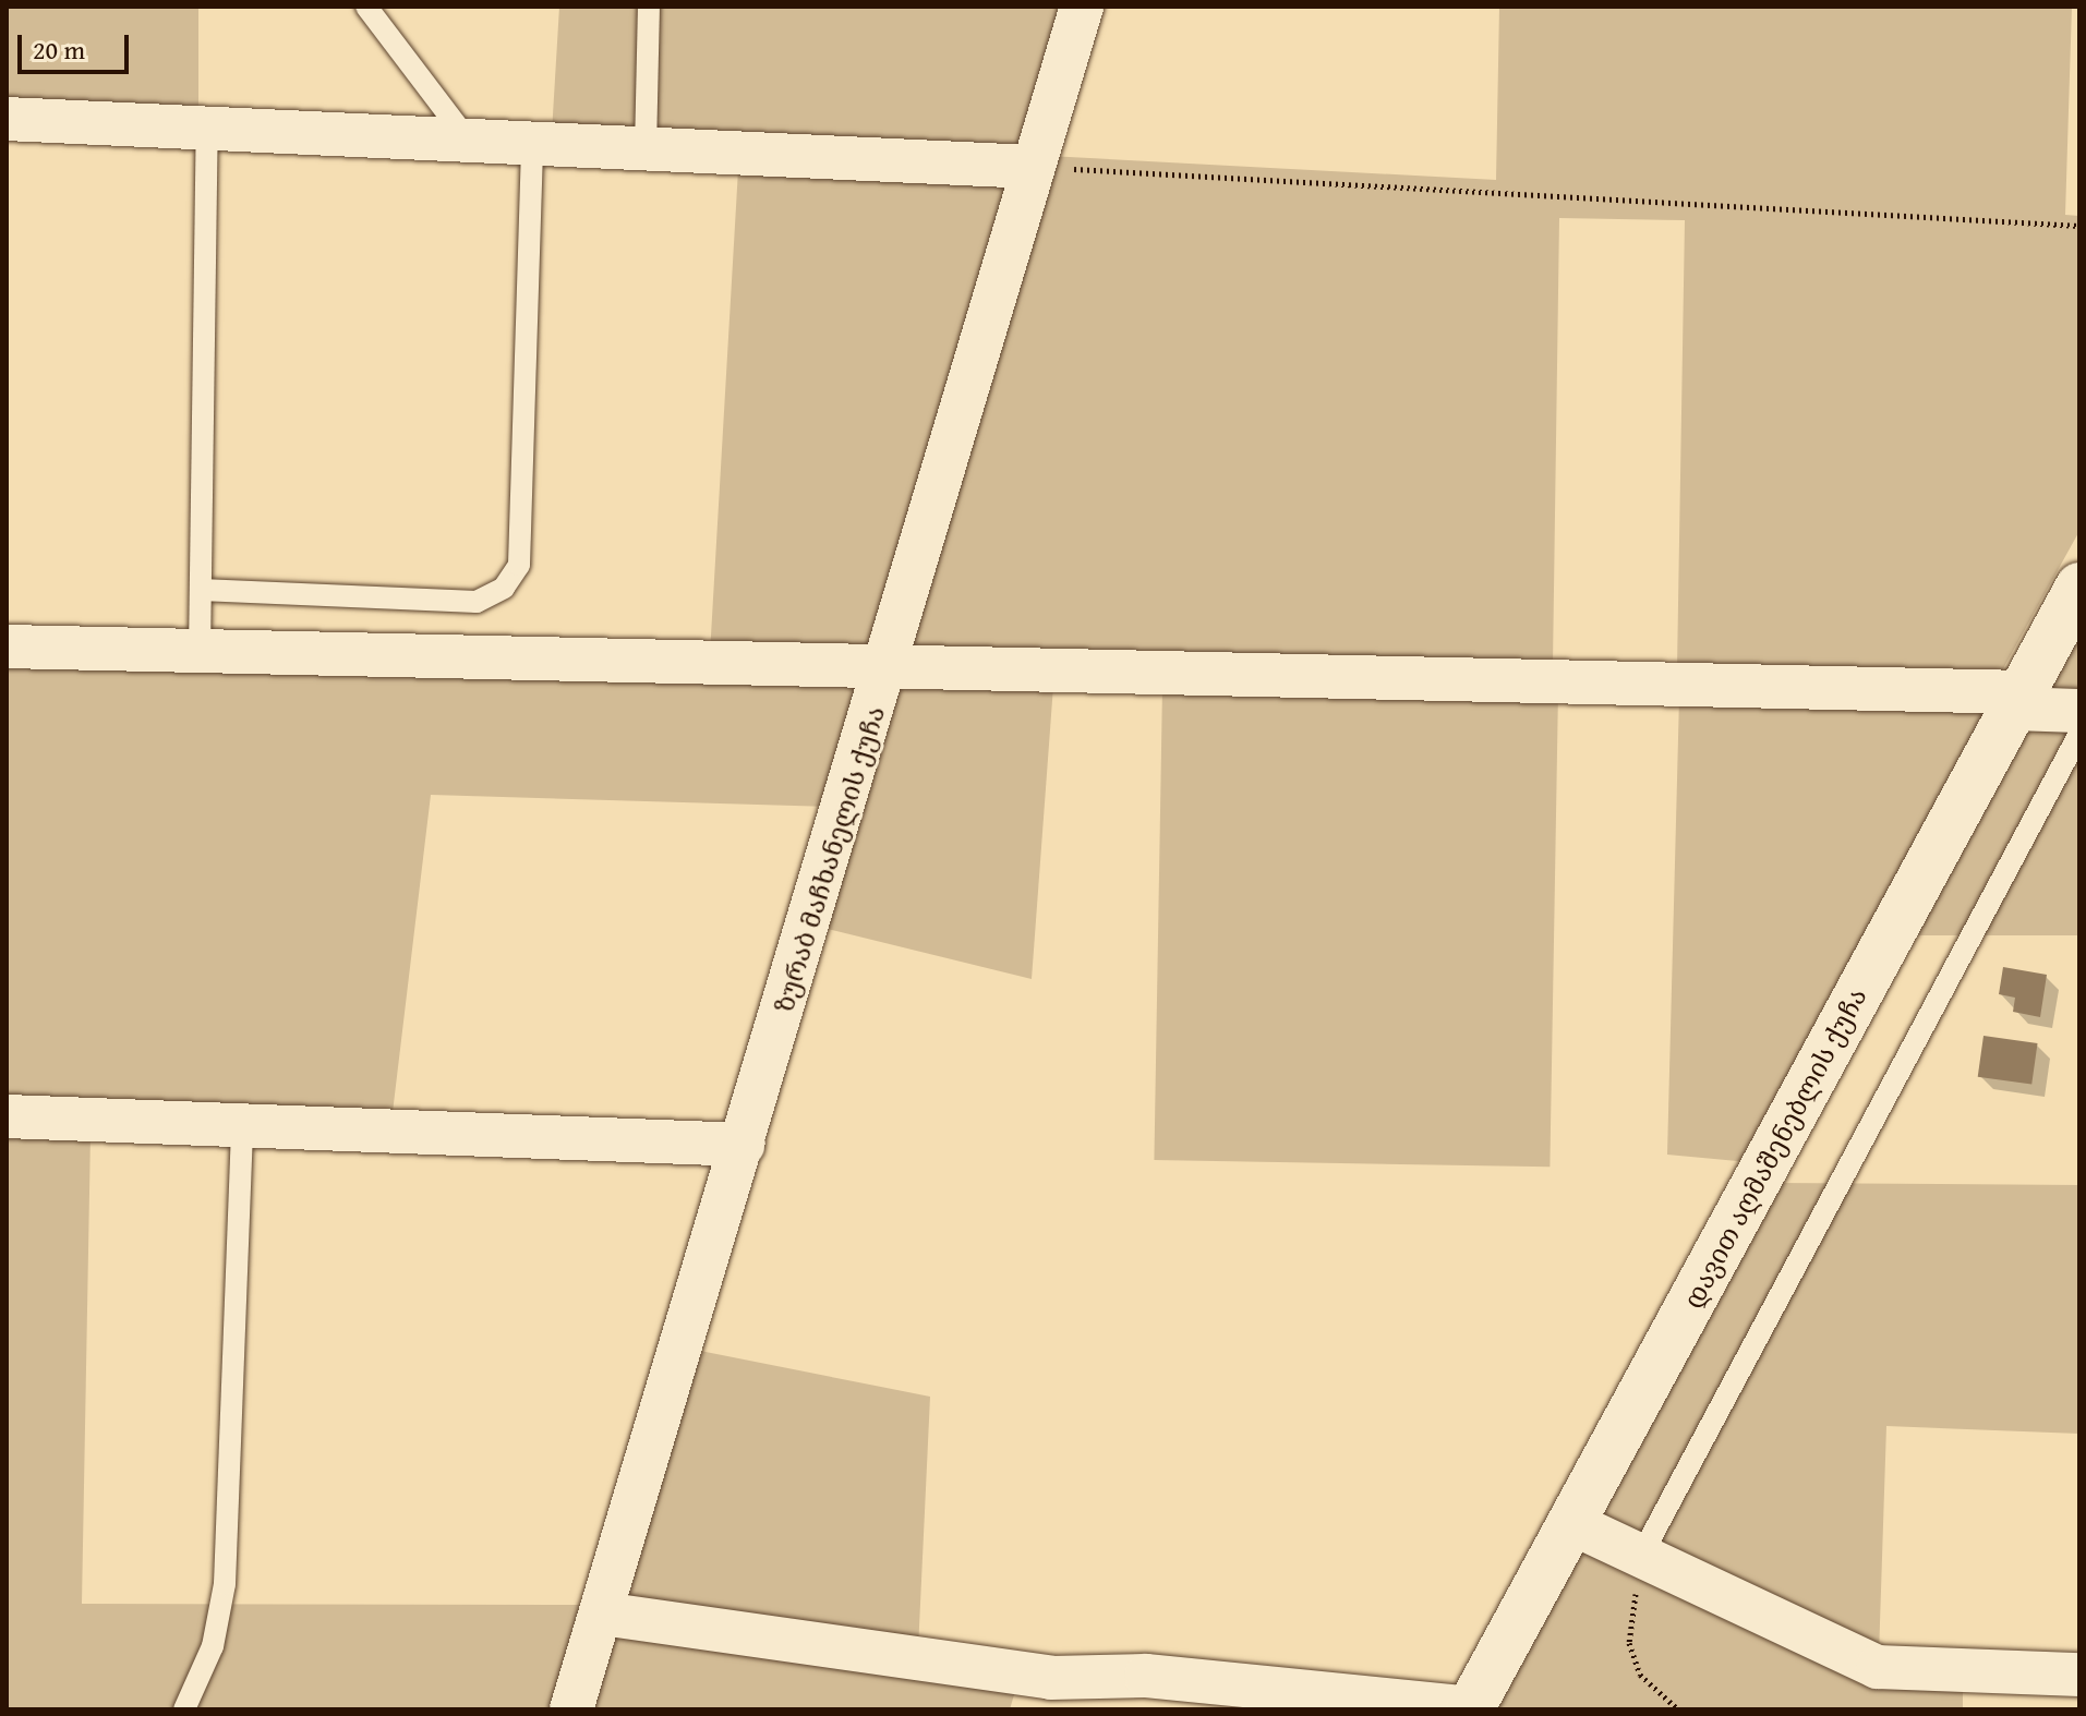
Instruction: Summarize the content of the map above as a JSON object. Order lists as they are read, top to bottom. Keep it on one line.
{"streets":{"street":["ზურაბ მაჩხანელის ქუჩა","დავით აღმაშენებლის ქუჩა"]},"scale_bar":"20 m"}
